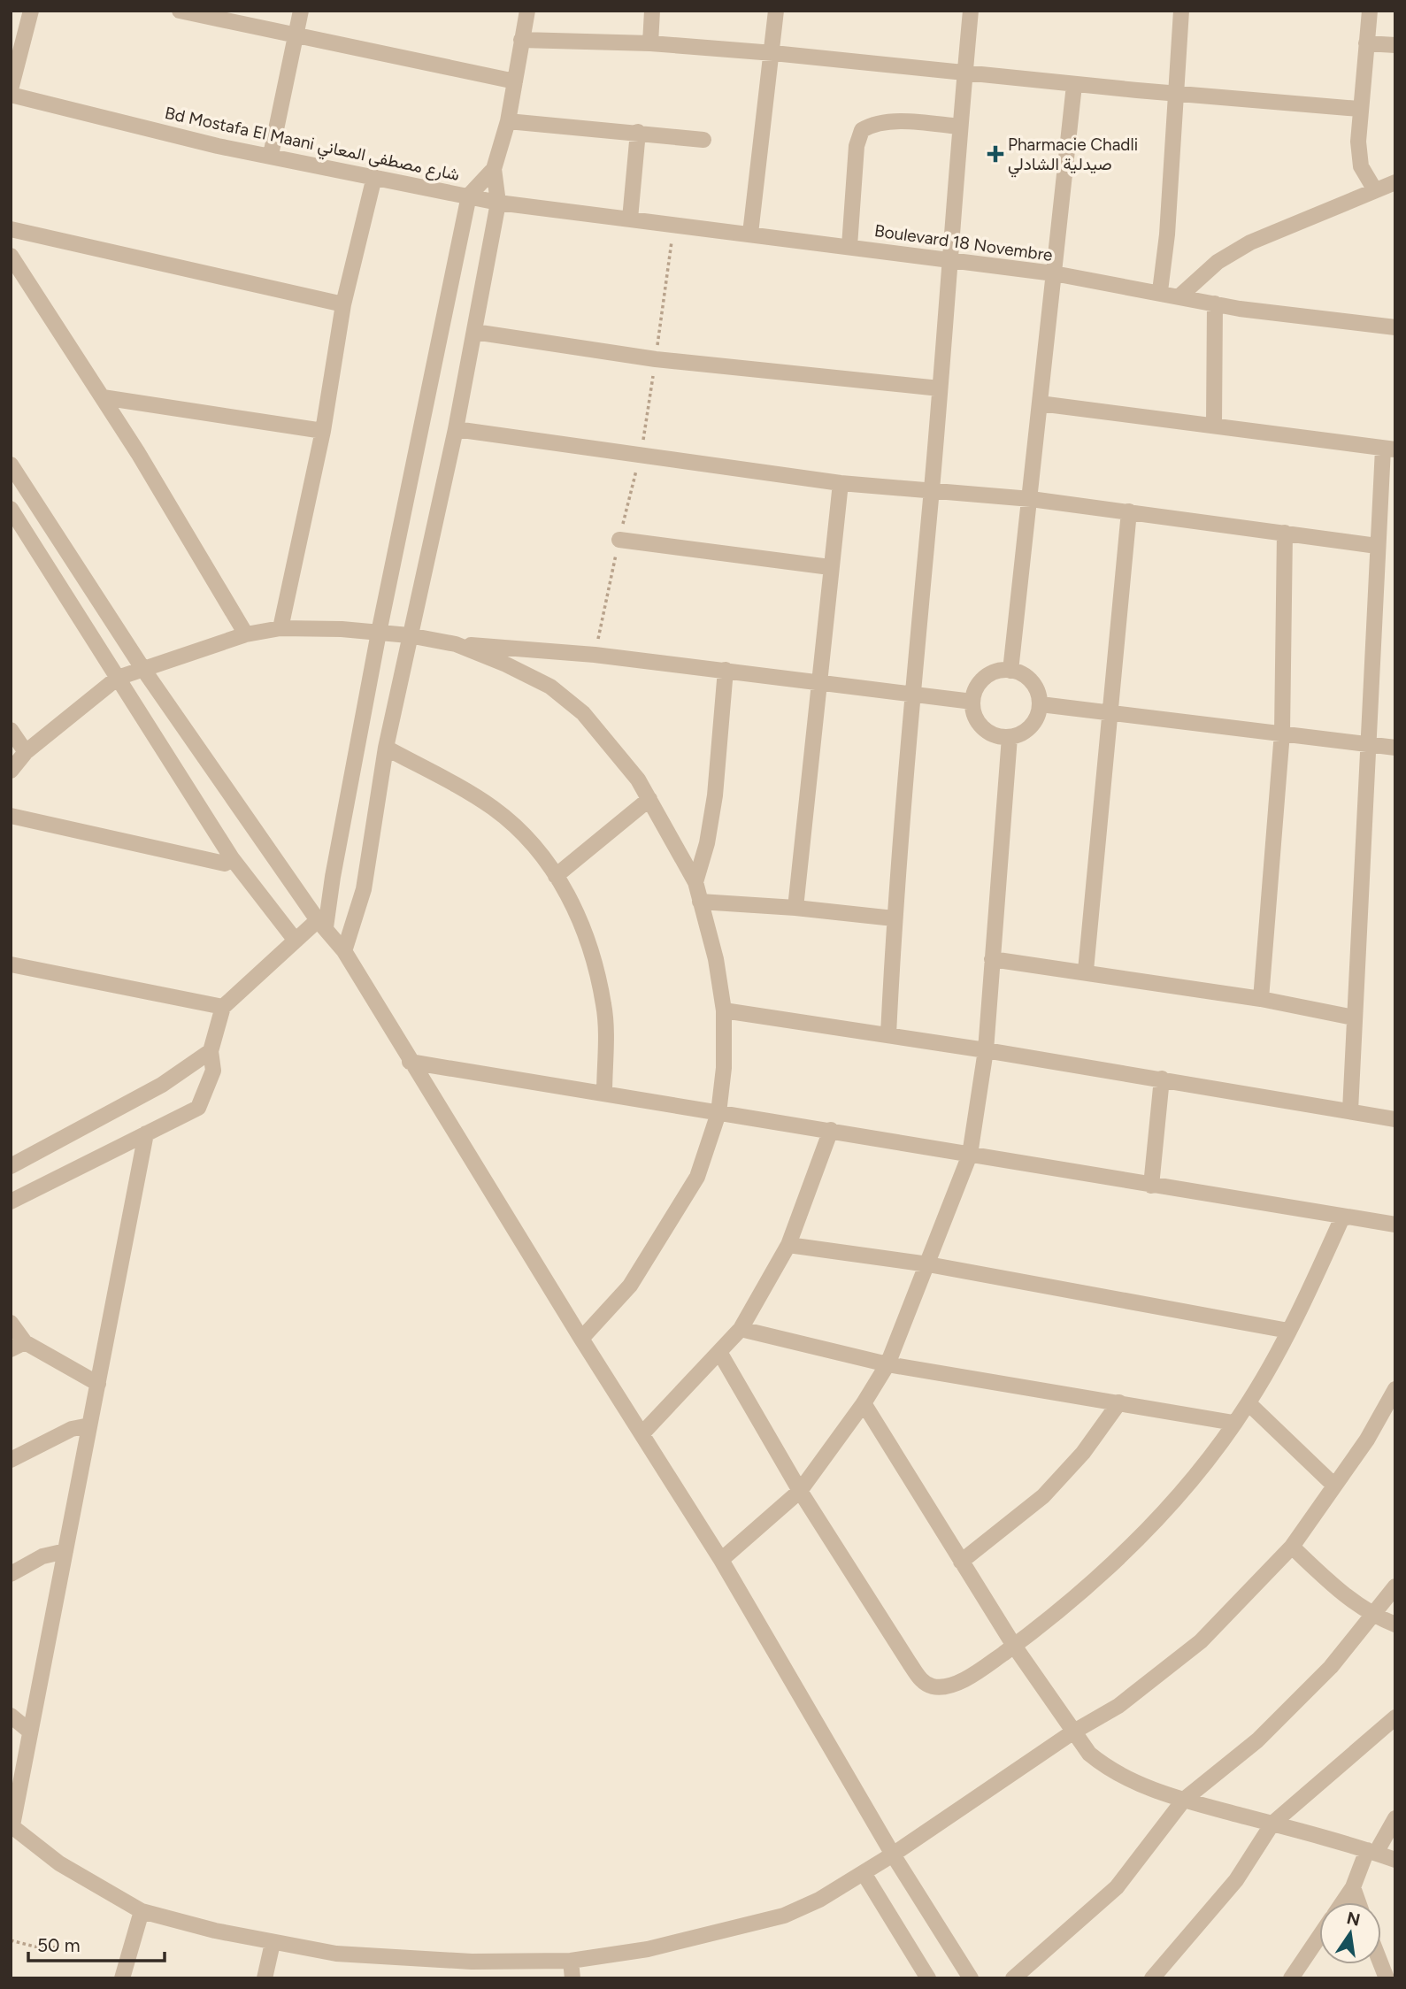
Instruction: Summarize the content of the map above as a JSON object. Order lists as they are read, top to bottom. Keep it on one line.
{"streets":{"street":["Bd Mostafa El Maani شارع مصطفى المعاني","Boulevard 18 Novembre"]},"crossings":[["Bd Mostafa El Maani شارع مصطفى المعاني","Boulevard 18 Novembre"]],"places":{"health":["Pharmacie Chadli صيدلية الشادلي"]},"scale_bar":"50 m","north":"top"}
